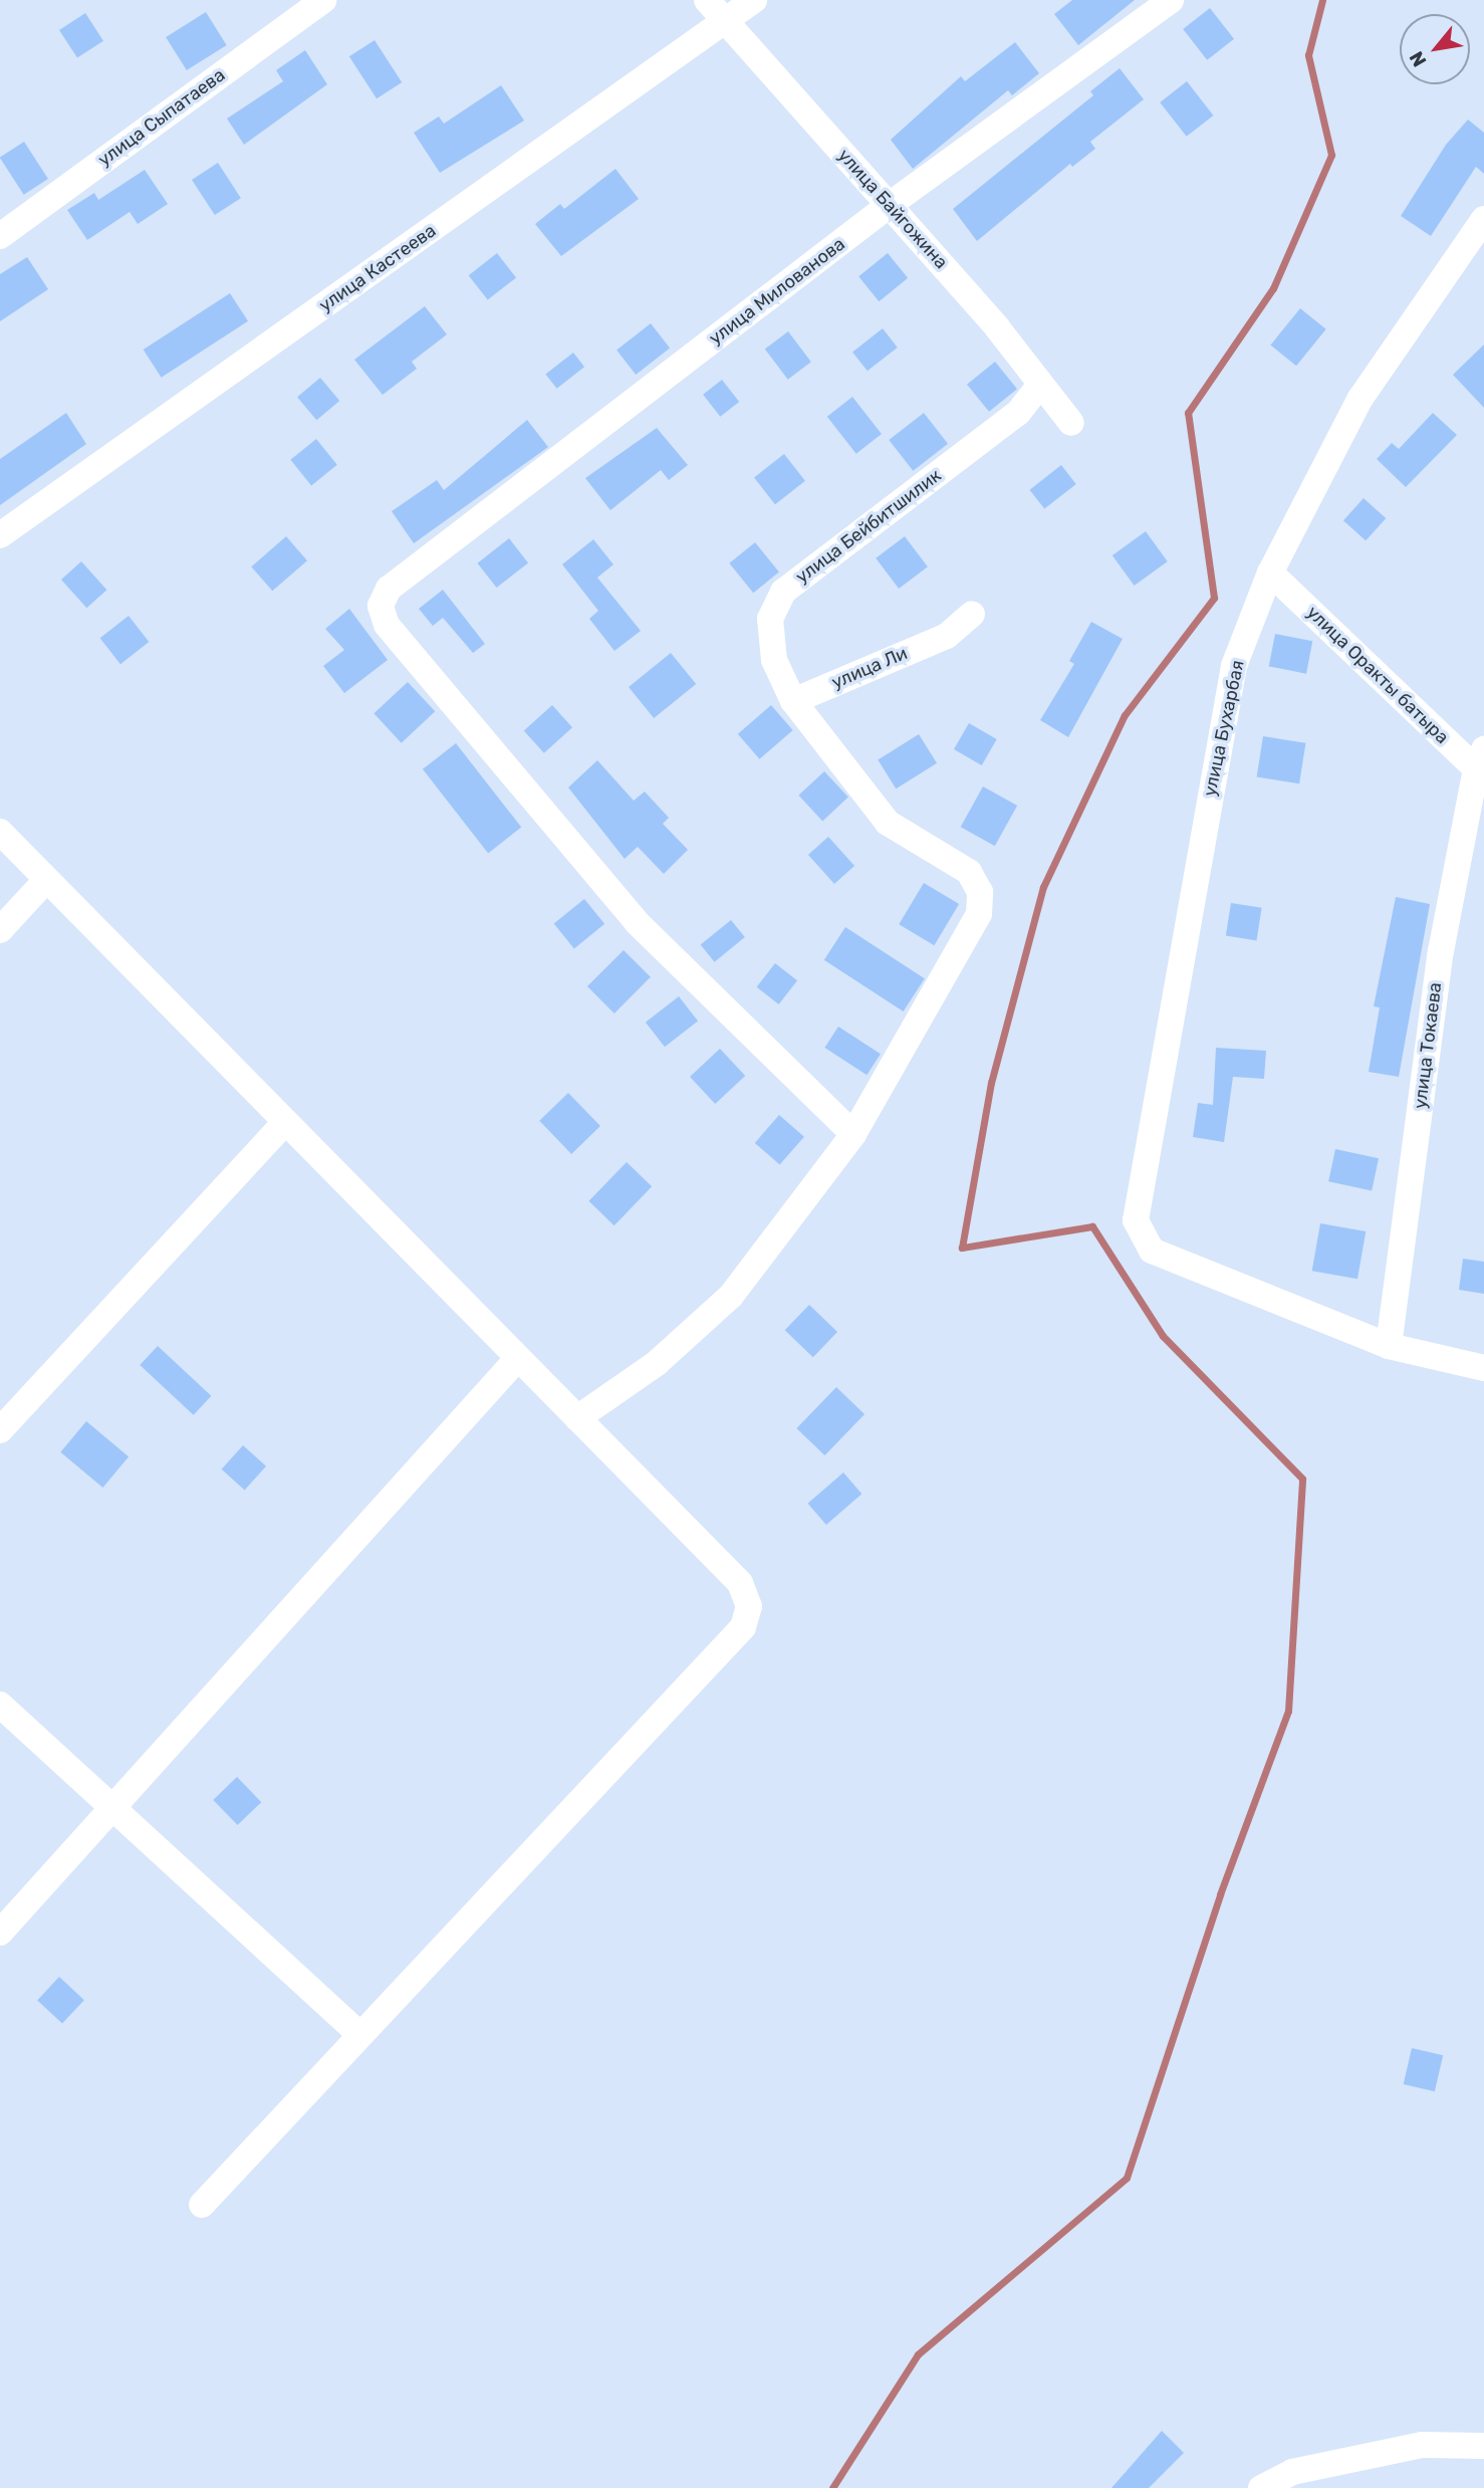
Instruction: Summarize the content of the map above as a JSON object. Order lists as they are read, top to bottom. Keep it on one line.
{"streets":{"street":["улица Сыпатаева","улица Байгожина","улица Кастеева","улица Милованова","улица Бейбитшилик","улица Ли","улица Оракты батыра","улица Бухарбая","улица Токаева"]},"crossings":[["улица Байгожина","улица Кастеева"],["улица Байгожина","улица Милованова"],["улица Байгожина","улица Бейбитшилик"],["улица Милованова","улица Бейбитшилик"],["улица Бейбитшилик","улица Ли"],["улица Оракты батыра","улица Бухарбая"],["улица Оракты батыра","улица Токаева"],["улица Бухарбая","улица Токаева"]],"north":"bottom left"}
